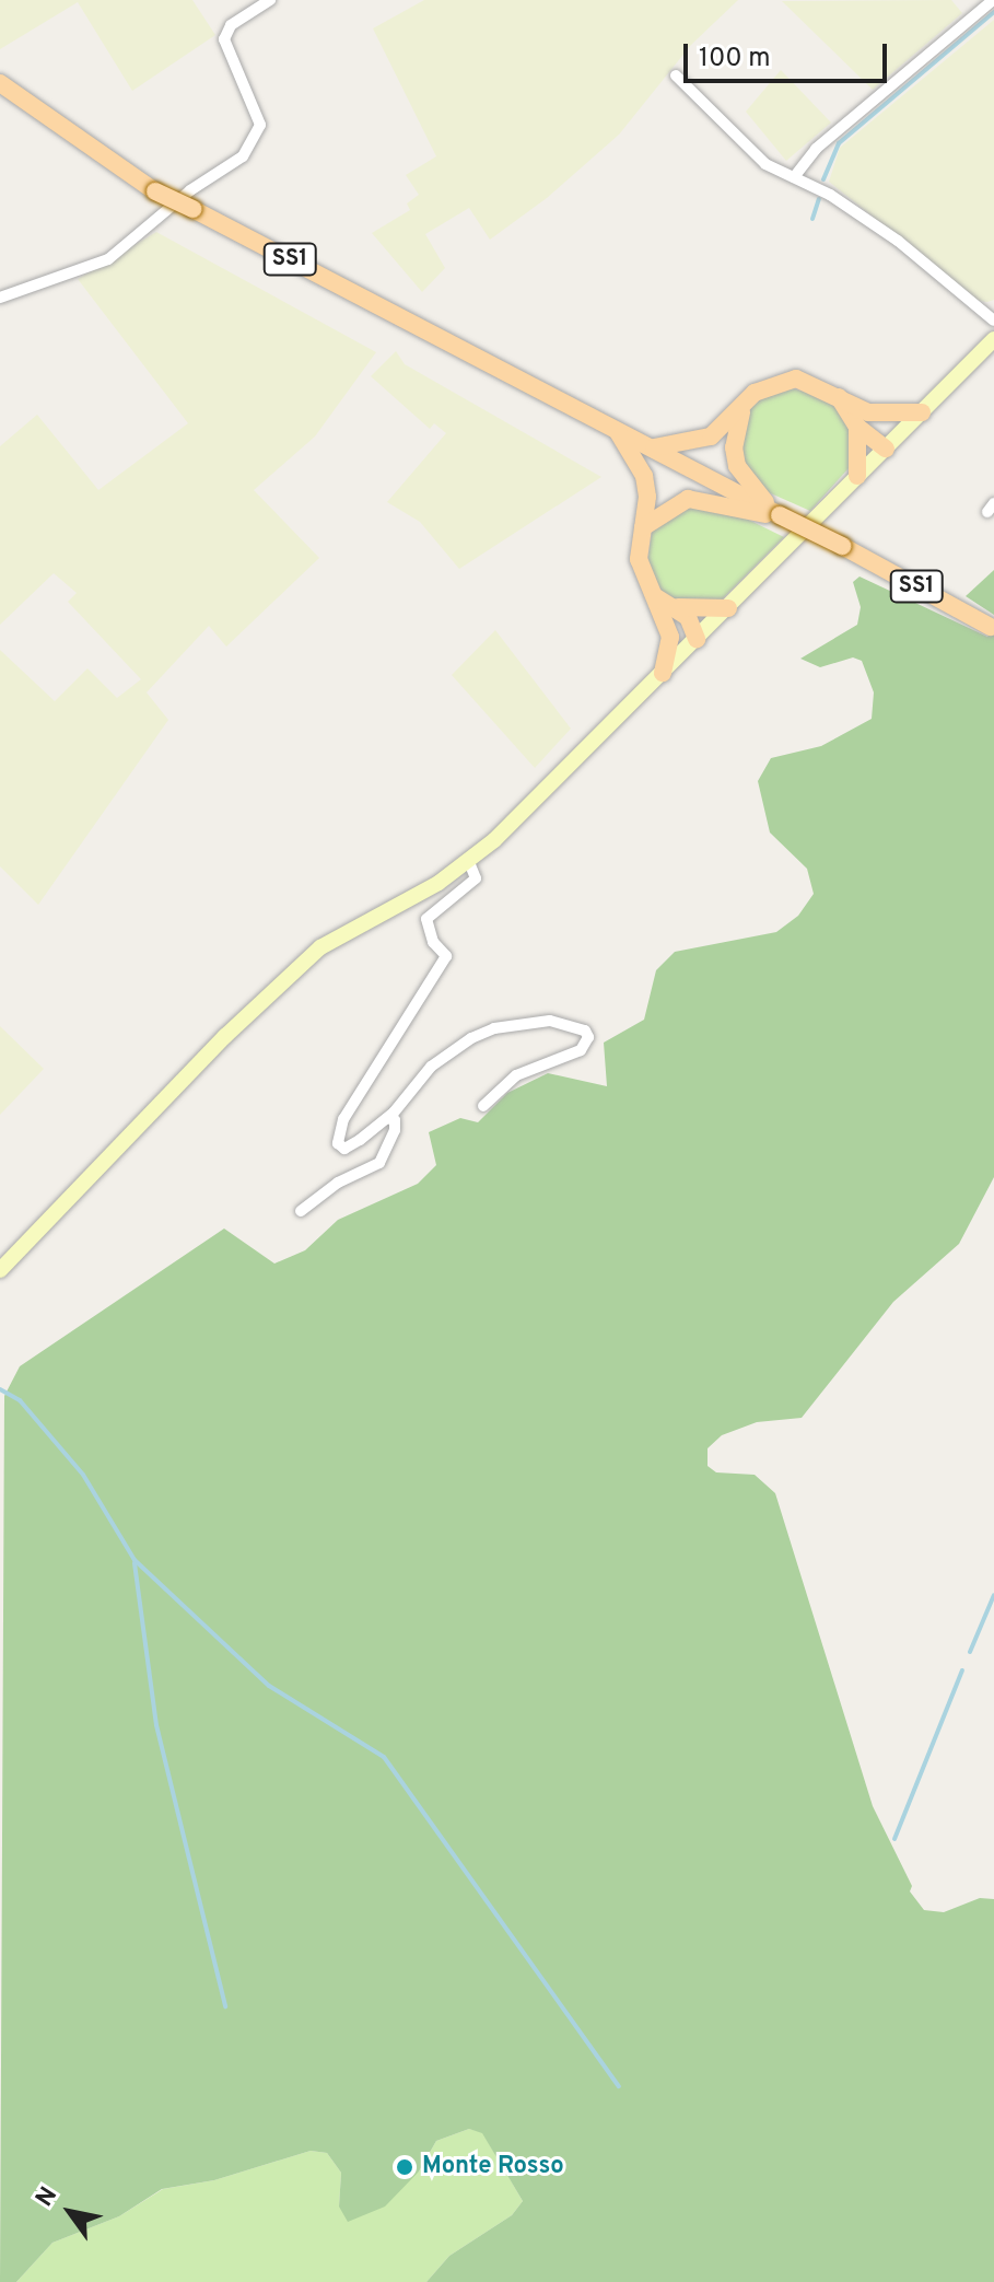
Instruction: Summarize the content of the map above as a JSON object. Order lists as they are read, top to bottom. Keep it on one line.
{"streets":{"main road":["SS1"]},"places":["Monte Rosso"],"scale_bar":"100 m","north":"top left"}
